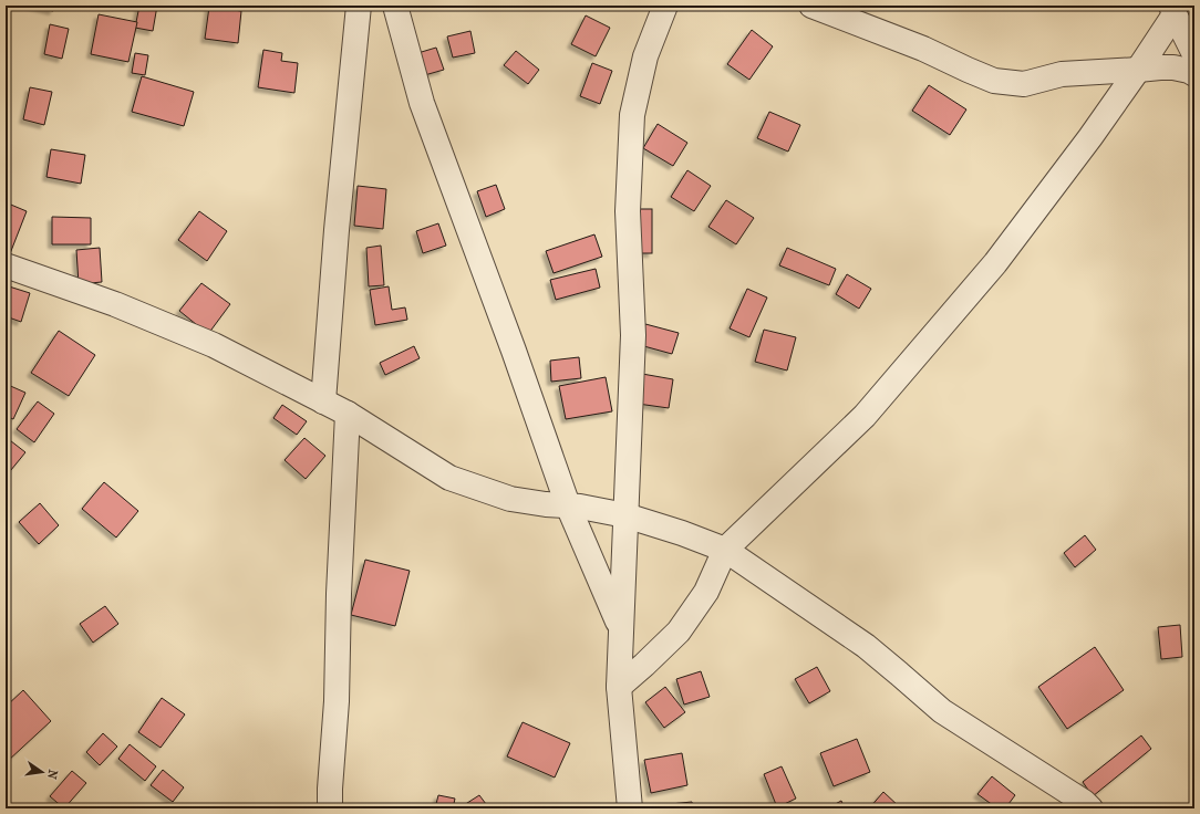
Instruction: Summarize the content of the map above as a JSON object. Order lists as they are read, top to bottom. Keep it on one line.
{"north":"right"}
